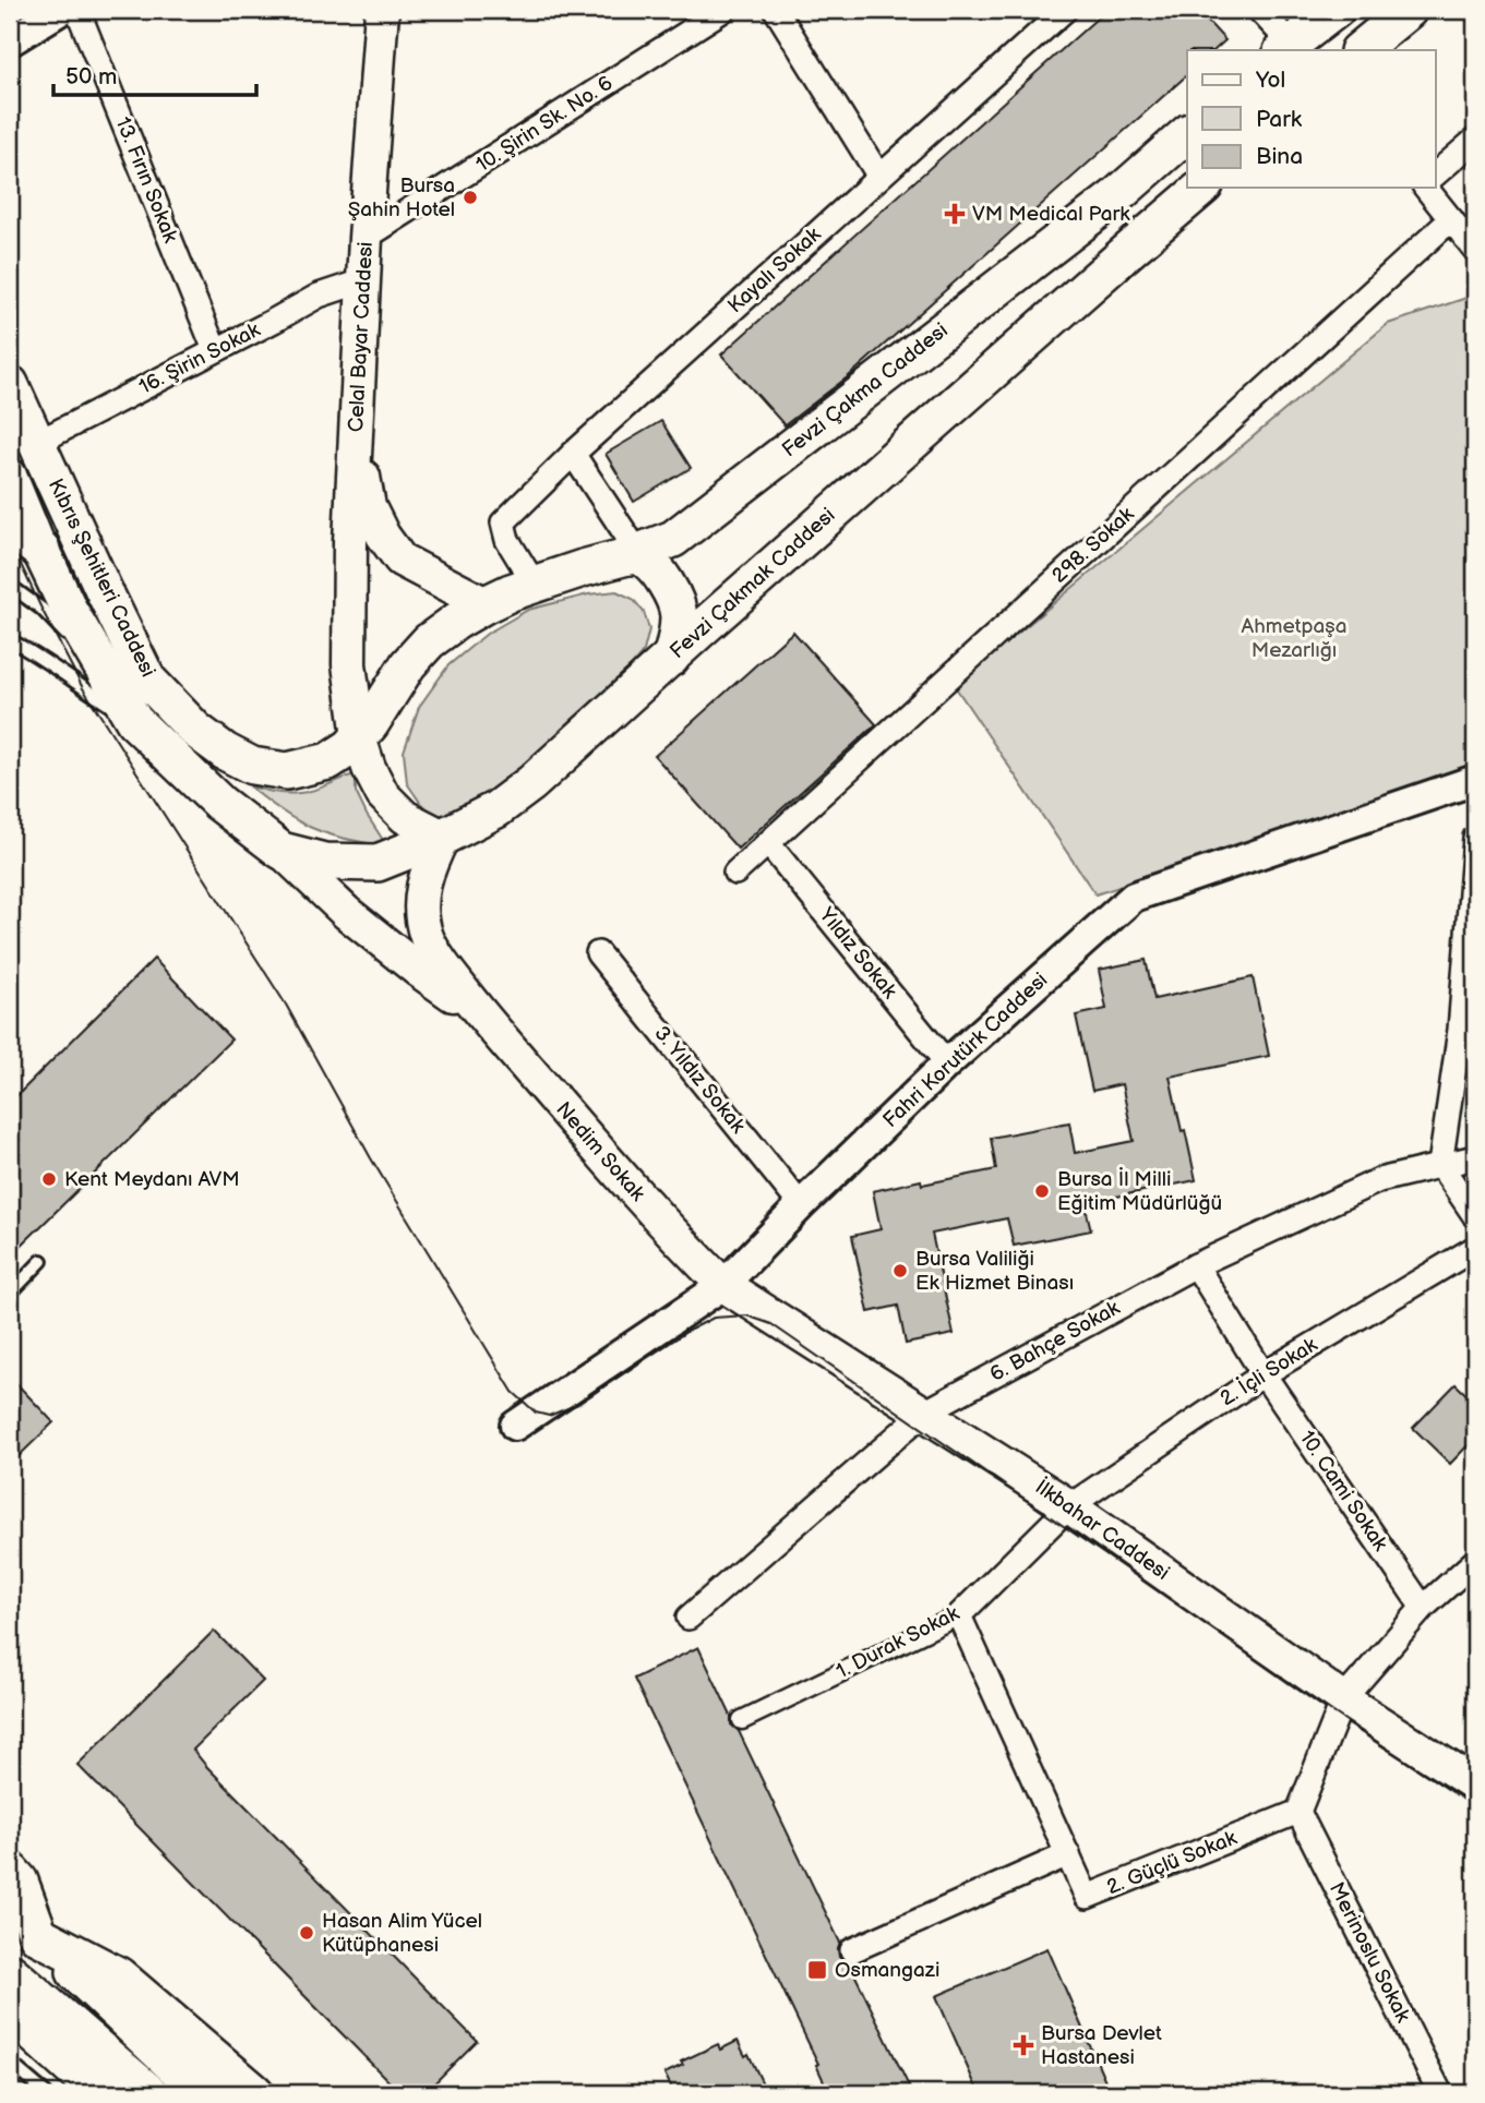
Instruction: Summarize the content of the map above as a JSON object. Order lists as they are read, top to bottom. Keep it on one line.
{"streets":{"main road":["Celal Bayar Caddesi","Fevzi Çakma Caddesi","Kıbrıs Şehitleri Caddesi","Fevzi Çakmak Caddesi","Nedim Sokak","İlkbahar Caddesi"],"street":["10. Şirin Sk. No. 6","13. Fırın Sokak","Kayalı Sokak","16. Şirin Sokak","298. Sokak","Yıldız Sokak","Fahri Korutürk Caddesi","3. Yıldız Sokak","6. Bahçe Sokak","2. İçli Sokak","10. Cami Sokak","1. Durak Sokak","2. Güçlü Sokak","Merinoslu Sokak"]},"crossings":[["10. Şirin Sk. No. 6","Celal Bayar Caddesi"],["13. Fırın Sokak","16. Şirin Sokak"],["Kayalı Sokak","Fevzi Çakma Caddesi"],["Celal Bayar Caddesi","16. Şirin Sokak"],["Celal Bayar Caddesi","Kıbrıs Şehitleri Caddesi"],["Celal Bayar Caddesi","Fevzi Çakmak Caddesi"],["16. Şirin Sokak","Kıbrıs Şehitleri Caddesi"],["298. Sokak","Yıldız Sokak"],["Yıldız Sokak","Fahri Korutürk Caddesi"],["Fahri Korutürk Caddesi","3. Yıldız Sokak"],["Fahri Korutürk Caddesi","Nedim Sokak"],["Fahri Korutürk Caddesi","İlkbahar Caddesi"],["Nedim Sokak","İlkbahar Caddesi"],["6. Bahçe Sokak","10. Cami Sokak"],["6. Bahçe Sokak","İlkbahar Caddesi"],["2. İçli Sokak","10. Cami Sokak"],["2. İçli Sokak","İlkbahar Caddesi"],["2. İçli Sokak","1. Durak Sokak"],["İlkbahar Caddesi","1. Durak Sokak"],["1. Durak Sokak","2. Güçlü Sokak"],["2. Güçlü Sokak","Merinoslu Sokak"]],"parks":["Ahmetpaşa Mezarlığı"],"places":{"other":["Bursa Şahin Hotel","Kent Meydanı AVM","Bursa İl Milli Eğitim Müdürlüğü","Bursa Valiliği Ek Hizmet Binası","Hasan Alim Yücel Kütüphanesi"],"health":["VM Medical Park","Bursa Devlet Hastanesi"],"transit":["Osmangazi"]},"legend":["Yol","Park","Bina"],"scale_bar":"50 m"}
